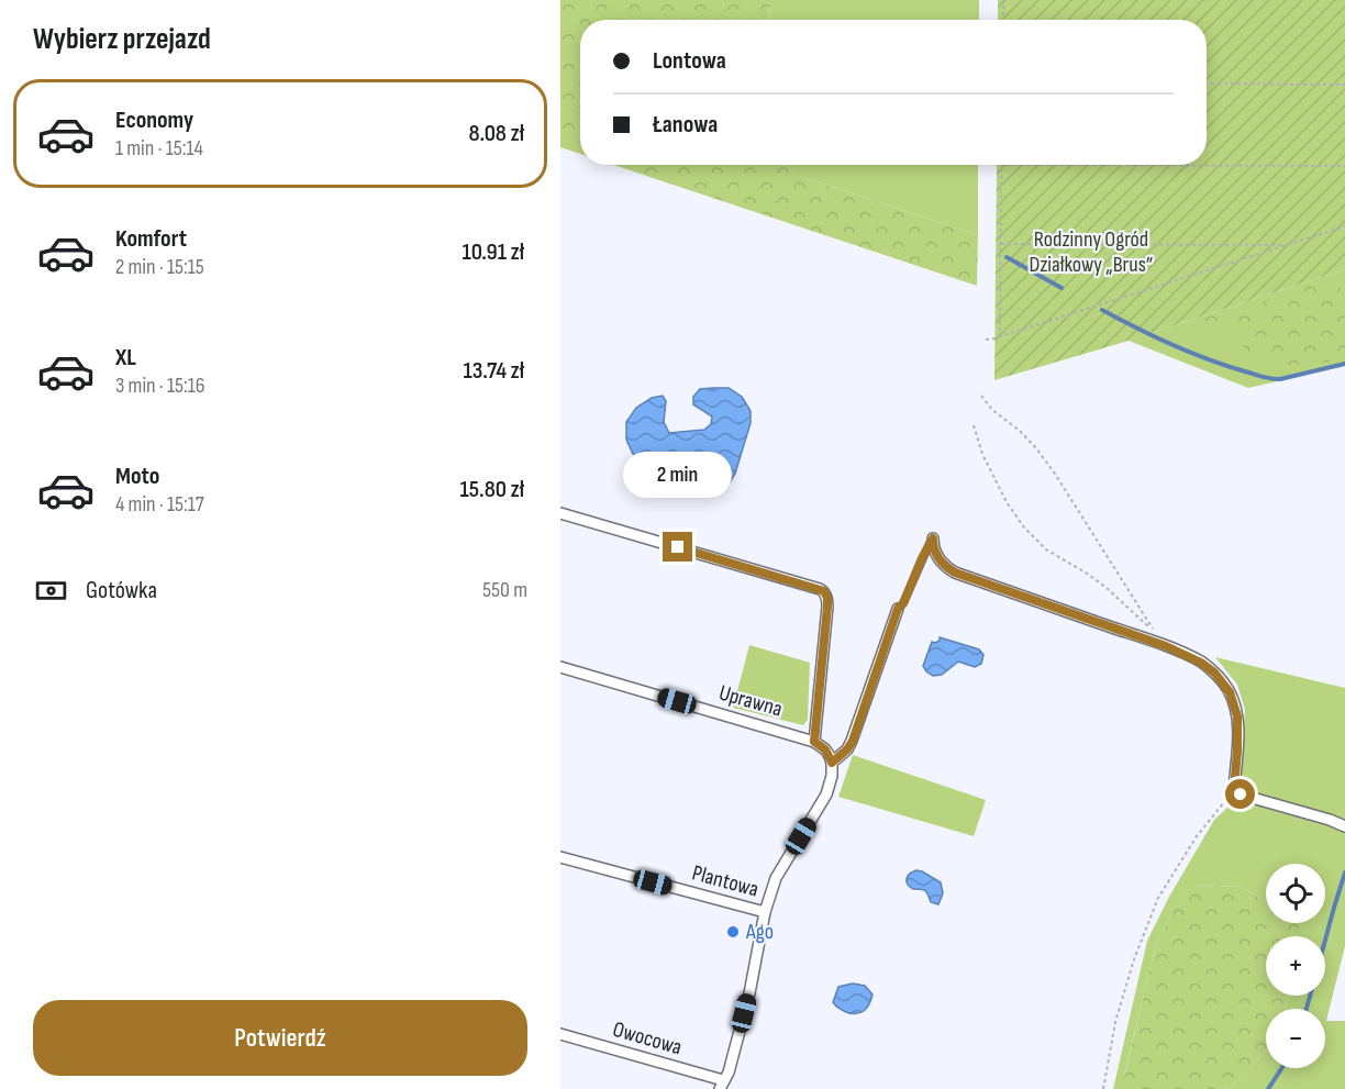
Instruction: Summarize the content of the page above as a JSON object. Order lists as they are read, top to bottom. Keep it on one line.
{"streets":{"street":["Uprawna","Plantowa","Owocowa"]},"parks":["Rodzinny Ogród Działkowy „Brus”"],"places":["Ago"],"page":{"heading":"Wybierz przejazd","banner":["Lontowa","Łanowa"],"list":[{"name":"Economy","note":"1 min · 15:14","value":"8.08 zł"},{"name":"Komfort","note":"2 min · 15:15","value":"10.91 zł"},{"name":"XL","note":"3 min · 15:16","value":"13.74 zł"},{"name":"Moto","note":"4 min · 15:17","value":"15.80 zł"}],"bubble":"2 min","pay":["Gotówka","550 m"],"map_buttons":["+","−"],"buttons":"Potwierdź"}}
